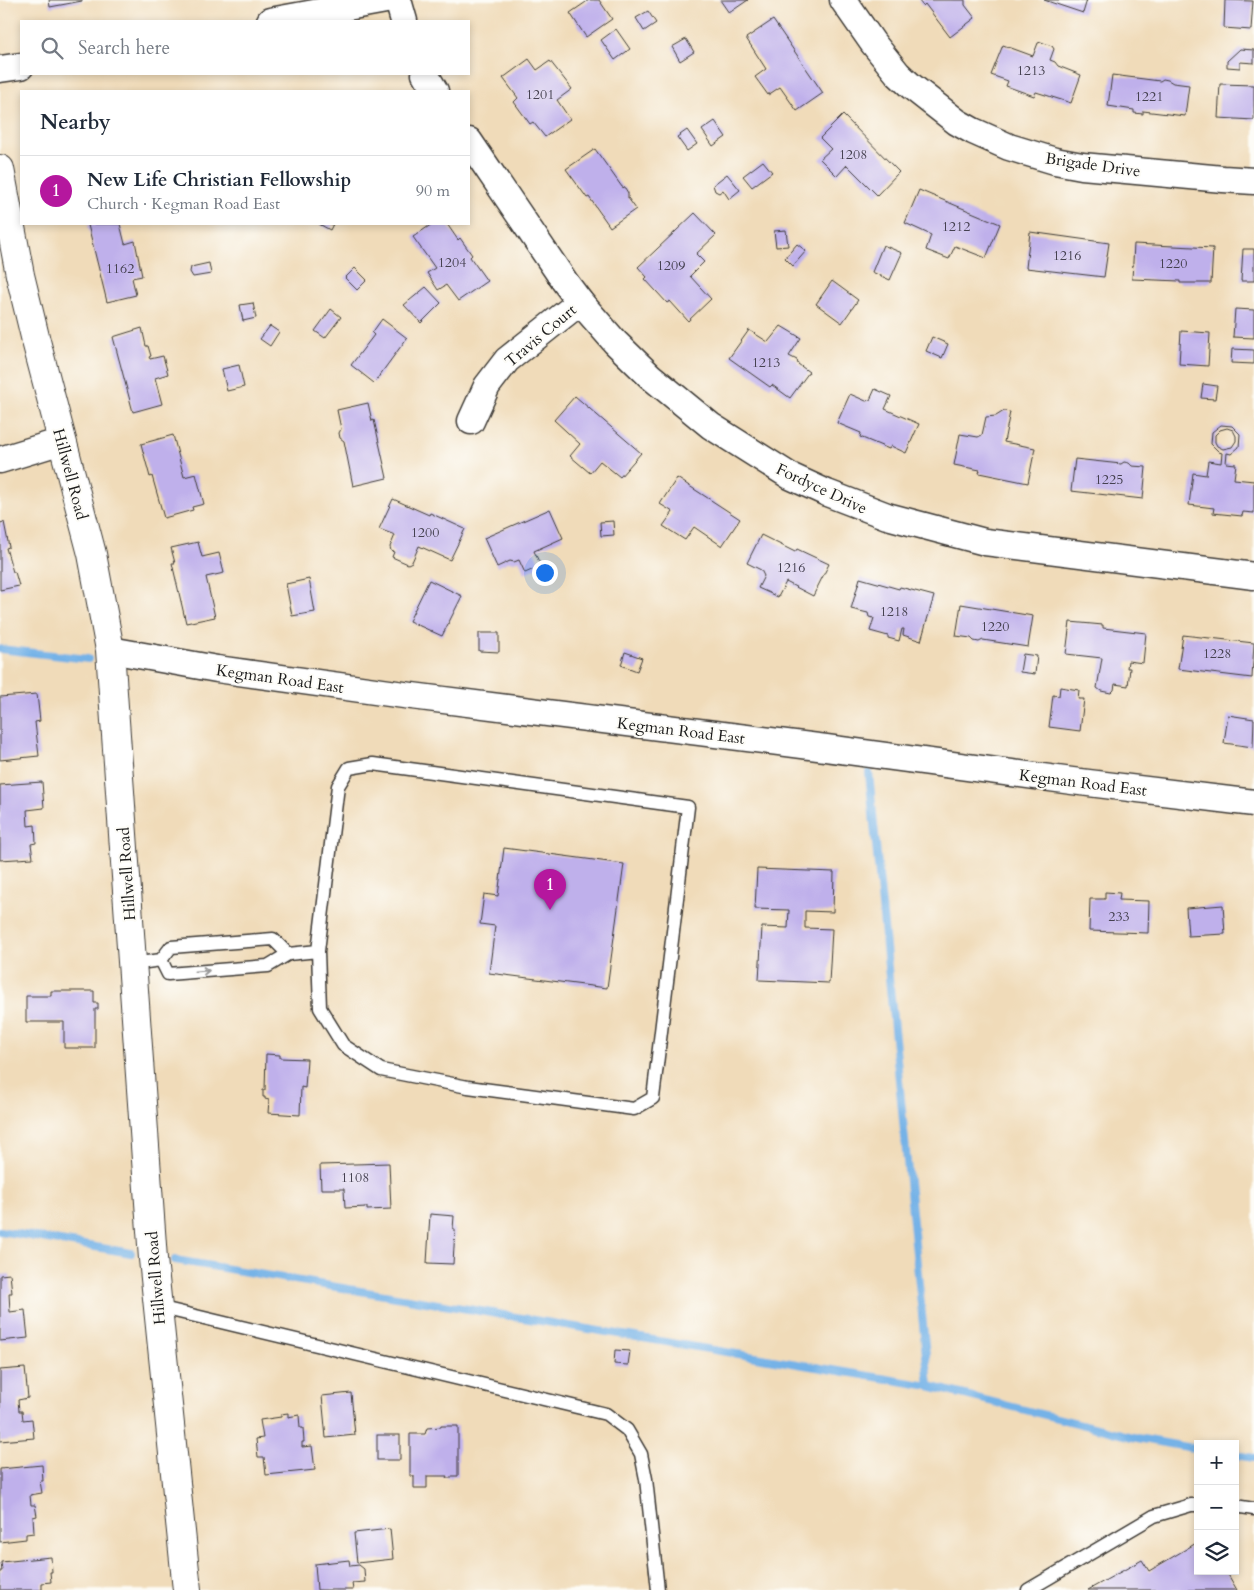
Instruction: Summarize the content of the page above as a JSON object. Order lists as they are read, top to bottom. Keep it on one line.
{"streets":{"street":["Brigade Drive","Travis Court","Hillwell Road","Fordyce Drive","Kegman Road East"]},"crossings":[["Travis Court","Fordyce Drive"],["Hillwell Road","Kegman Road East"]],"house_numbers":["1213","1201","1221","1208","1212","1216","1204","1220","1209","1162","1213","1225","1200","1216","1218","1220","1228","233","1108"],"page":{"search":"Search here","heading":"Nearby","list":[{"mark":"1","name":"New Life Christian Fellowship","note":"Church · Kegman Road East","value":"90 m"}],"pins":"1","map_buttons":["+","−"]}}
